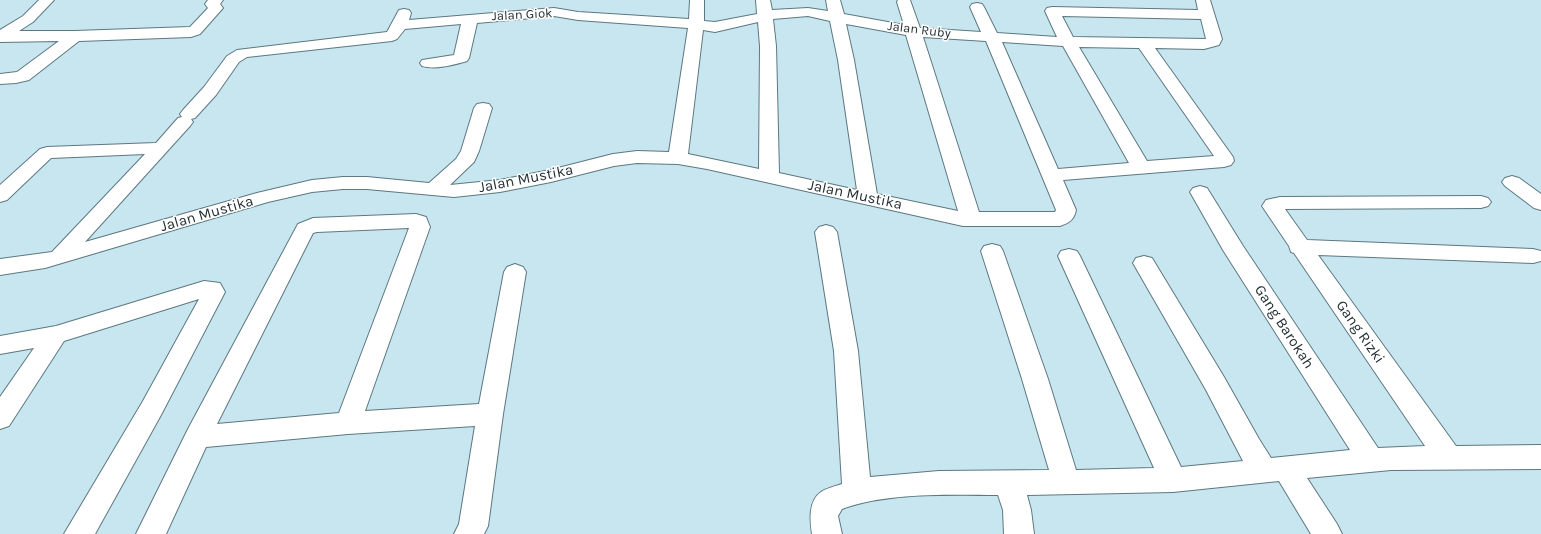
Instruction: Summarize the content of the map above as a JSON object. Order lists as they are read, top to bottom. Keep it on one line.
{"streets":{"street":["Jalan Giok","Jalan Ruby","Jalan Mustika","Gang Barokah","Gang Rizki"]},"crossings":[["Jalan Giok","Jalan Ruby"]]}
